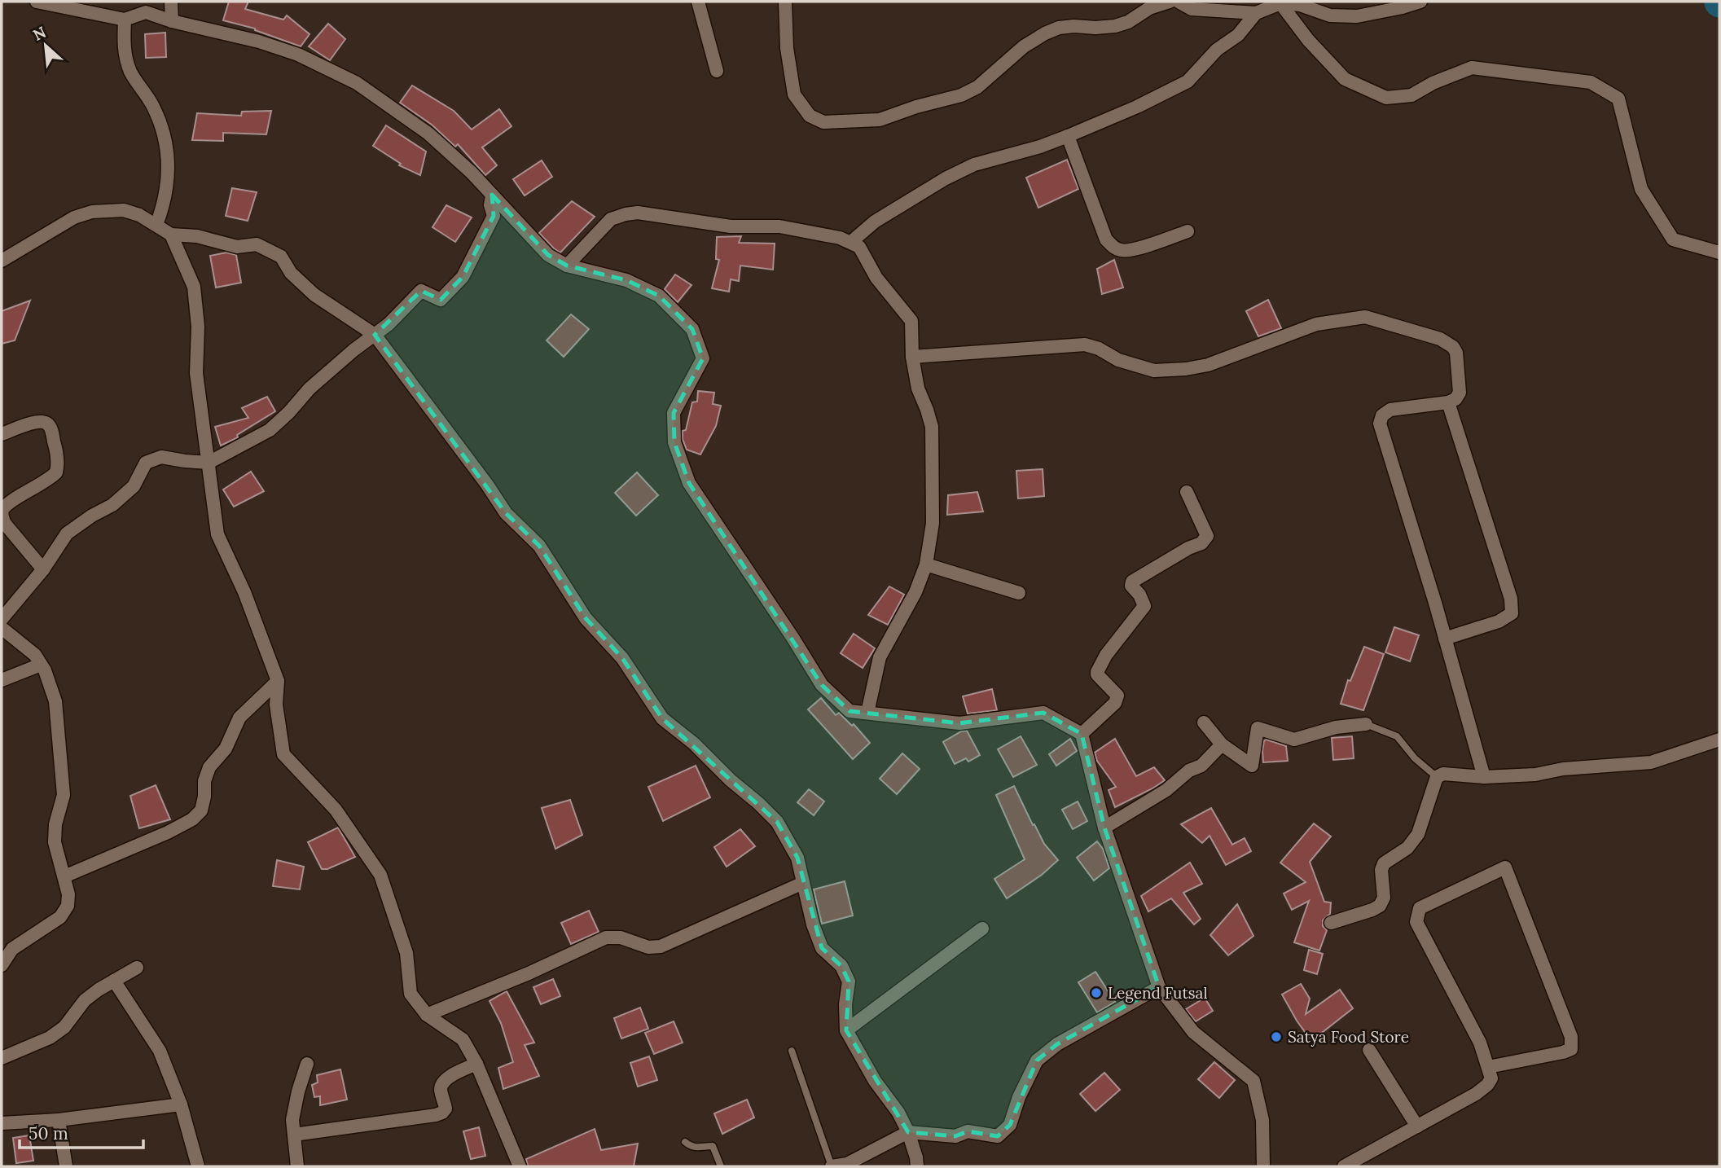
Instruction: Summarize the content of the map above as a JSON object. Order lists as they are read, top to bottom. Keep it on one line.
{"places":["Legend Futsal","Satya Food Store"],"scale_bar":"50 m","north":"top left"}
